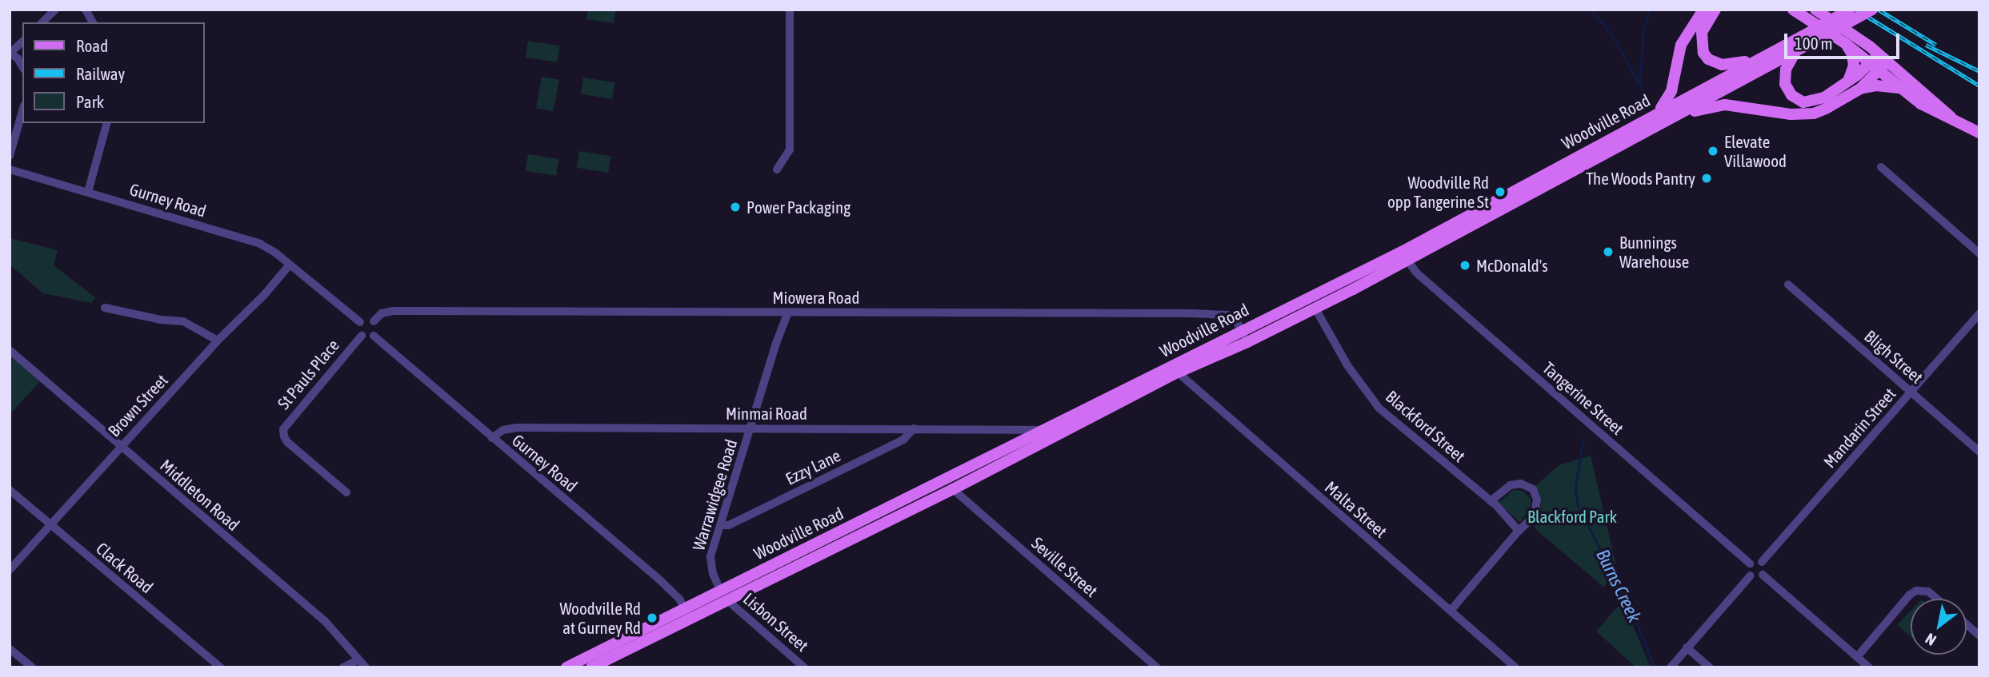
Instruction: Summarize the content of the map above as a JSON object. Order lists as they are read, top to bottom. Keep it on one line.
{"streets":{"main road":["Woodville Road"],"street":["Gurney Road","Miowera Road","Bligh Street","St Pauls Place","Tangerine Street","Brown Street","Minmai Road","Blackford Street","Mandarin Street","Ezzy Lane","Middleton Road","Warrawidgee Road","Malta Street","Seville Street","Clack Road","Lisbon Street"]},"crossings":[["Woodville Road","Gurney Road"],["Woodville Road","Miowera Road"],["Woodville Road","Tangerine Street"],["Woodville Road","Minmai Road"],["Woodville Road","Blackford Street"],["Woodville Road","Warrawidgee Road"],["Woodville Road","Malta Street"],["Woodville Road","Seville Street"],["Woodville Road","Lisbon Street"],["Gurney Road","Miowera Road"],["Gurney Road","St Pauls Place"],["Gurney Road","Brown Street"],["Gurney Road","Minmai Road"],["Miowera Road","St Pauls Place"],["Miowera Road","Warrawidgee Road"],["Bligh Street","Mandarin Street"],["Tangerine Street","Mandarin Street"],["Brown Street","Middleton Road"],["Brown Street","Clack Road"],["Minmai Road","Ezzy Lane"],["Minmai Road","Warrawidgee Road"],["Ezzy Lane","Warrawidgee Road"],["Warrawidgee Road","Lisbon Street"]],"water":["Burns Creek"],"parks":["Blackford Park"],"places":["Elevate Villawood","The Woods Pantry","Woodville Rd opp Tangerine St","Power Packaging","Bunnings Warehouse","McDonald's","Woodville Rd at Gurney Rd"],"legend":["Road","Railway","Park"],"scale_bar":"100 m","north":"bottom left"}
